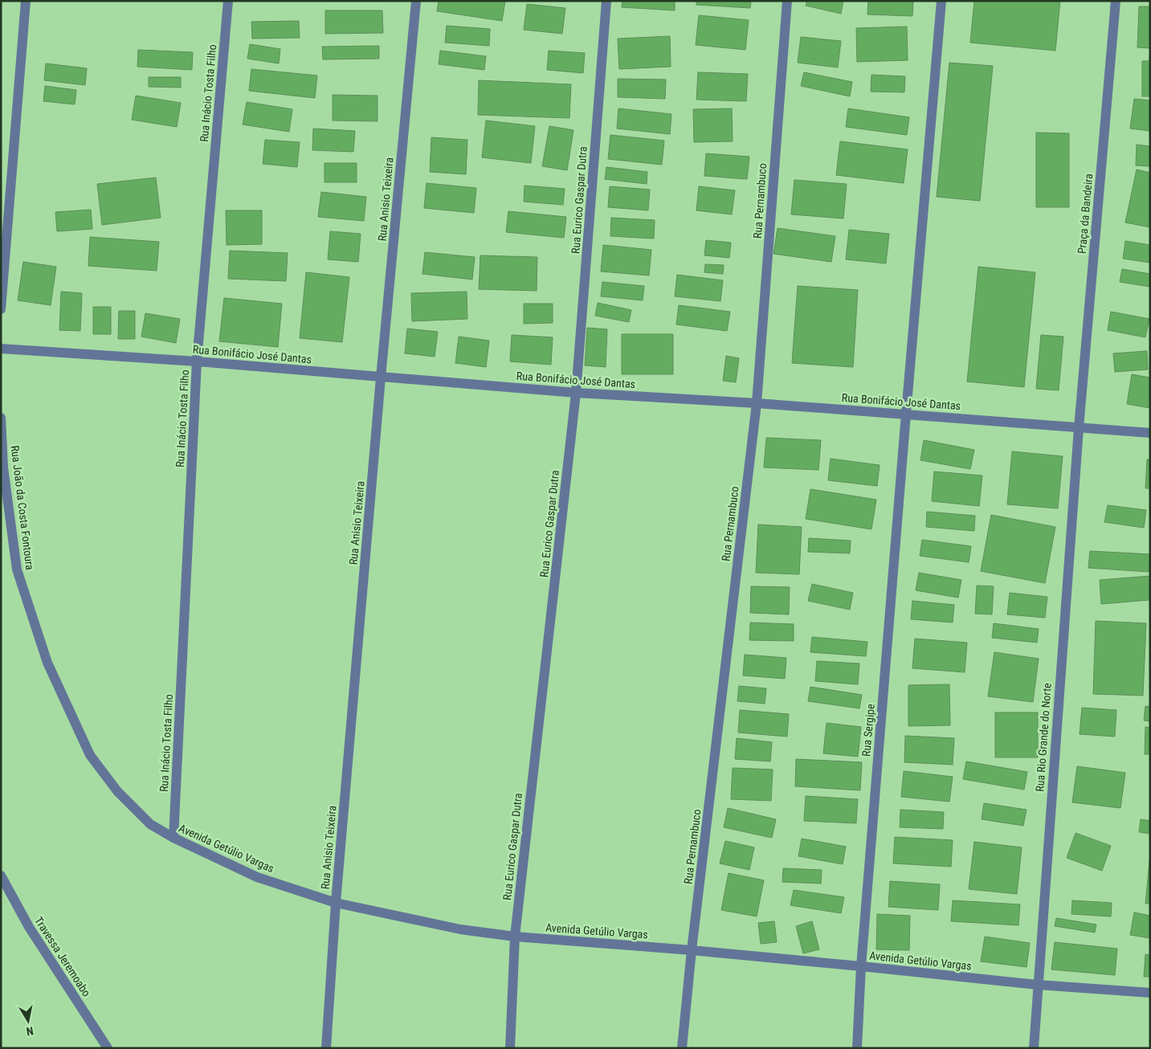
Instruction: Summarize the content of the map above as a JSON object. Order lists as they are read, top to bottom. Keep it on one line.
{"streets":{"street":["Rua Inácio Tosta Filho","Rua Anisio Teixeira","Rua Eurico Gaspar Dutra","Rua Pernambuco","Praça da Bandeira","Rua Bonifácio José Dantas","Rua João da Costa Fontoura","Rua Sergipe","Rua Rio Grande do Norte","Avenida Getúlio Vargas","Travessa Jeremoabo"]},"crossings":[["Rua Inácio Tosta Filho","Rua Bonifácio José Dantas"],["Rua Inácio Tosta Filho","Avenida Getúlio Vargas"],["Rua Anisio Teixeira","Rua Bonifácio José Dantas"],["Rua Anisio Teixeira","Avenida Getúlio Vargas"],["Rua Eurico Gaspar Dutra","Rua Bonifácio José Dantas"],["Rua Eurico Gaspar Dutra","Avenida Getúlio Vargas"],["Rua Pernambuco","Rua Bonifácio José Dantas"],["Rua Pernambuco","Avenida Getúlio Vargas"],["Praça da Bandeira","Rua Bonifácio José Dantas"],["Praça da Bandeira","Rua Rio Grande do Norte"],["Rua Bonifácio José Dantas","Rua Sergipe"],["Rua Bonifácio José Dantas","Rua Rio Grande do Norte"],["Rua João da Costa Fontoura","Avenida Getúlio Vargas"],["Rua Sergipe","Avenida Getúlio Vargas"],["Rua Rio Grande do Norte","Avenida Getúlio Vargas"]],"north":"bottom"}
